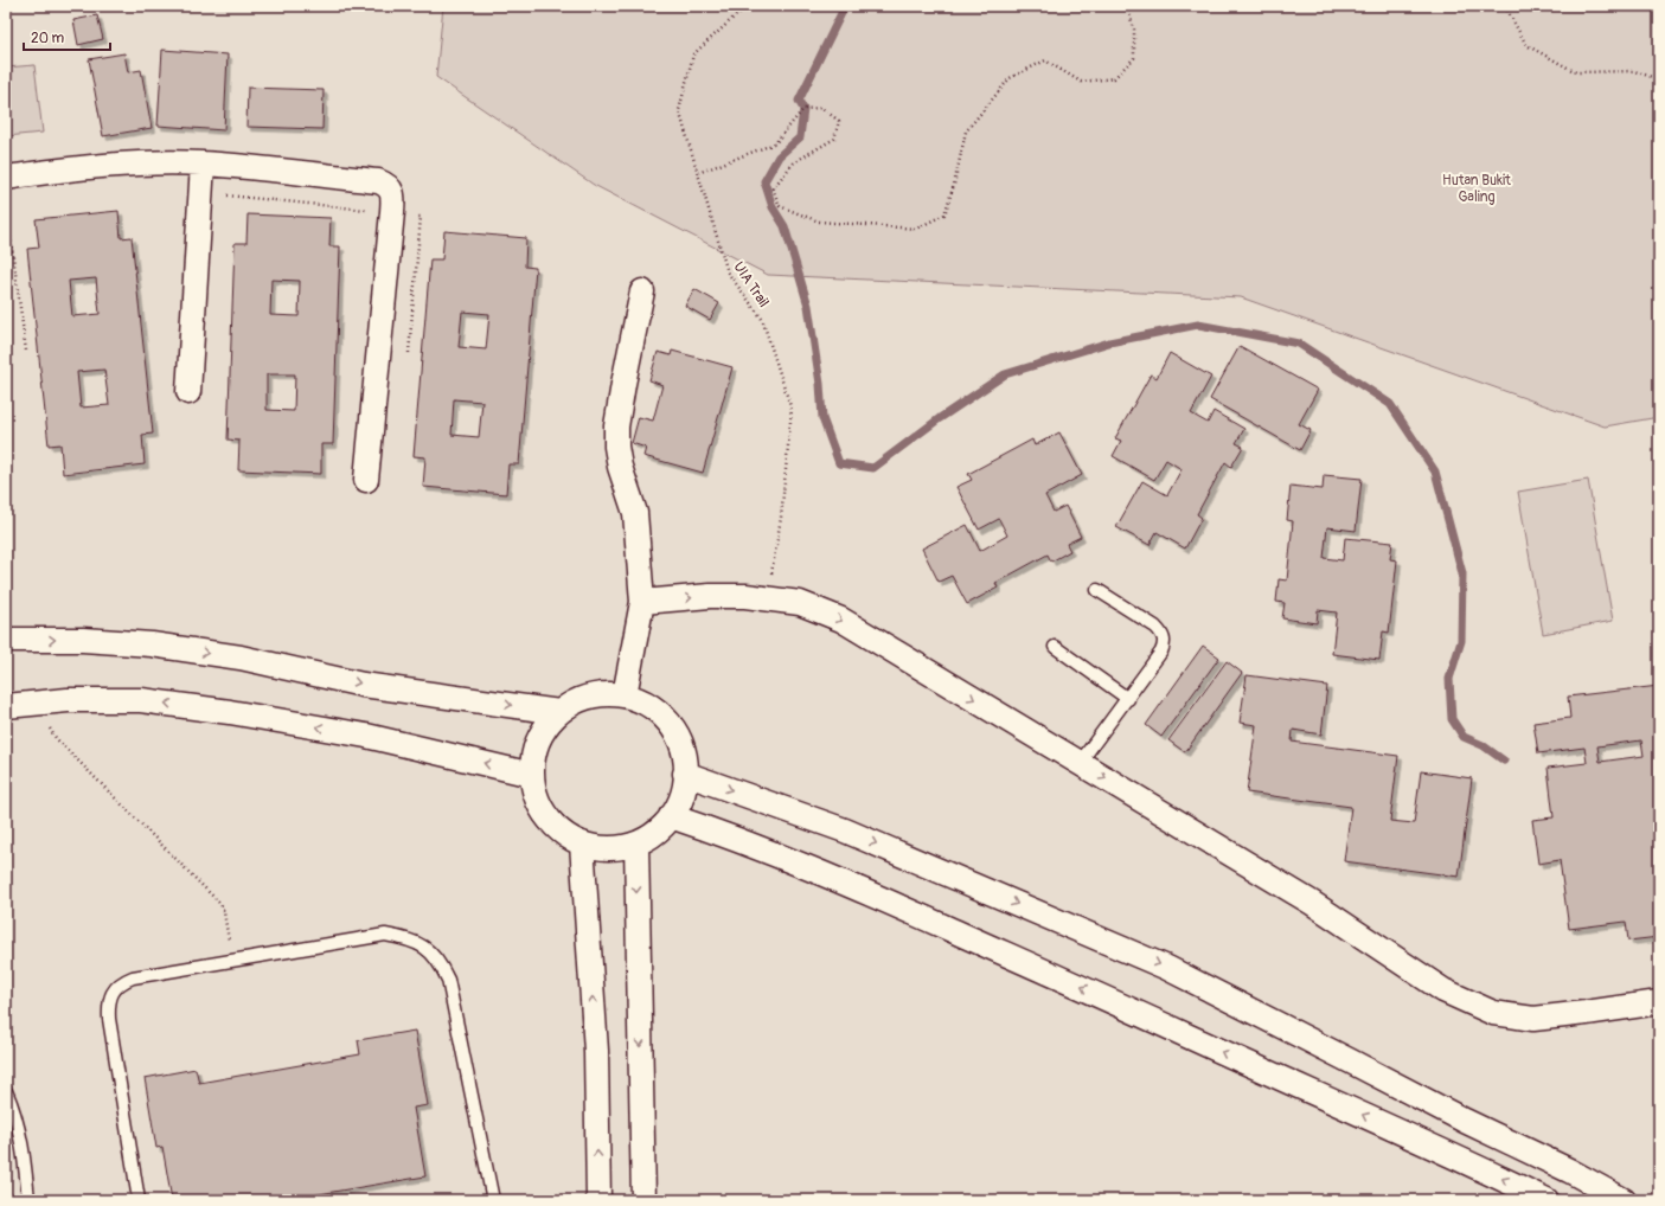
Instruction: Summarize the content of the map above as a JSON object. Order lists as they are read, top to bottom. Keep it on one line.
{"streets":{"path":["UIA Trail"]},"parks":["Hutan Bukit Galing"],"scale_bar":"20 m"}
